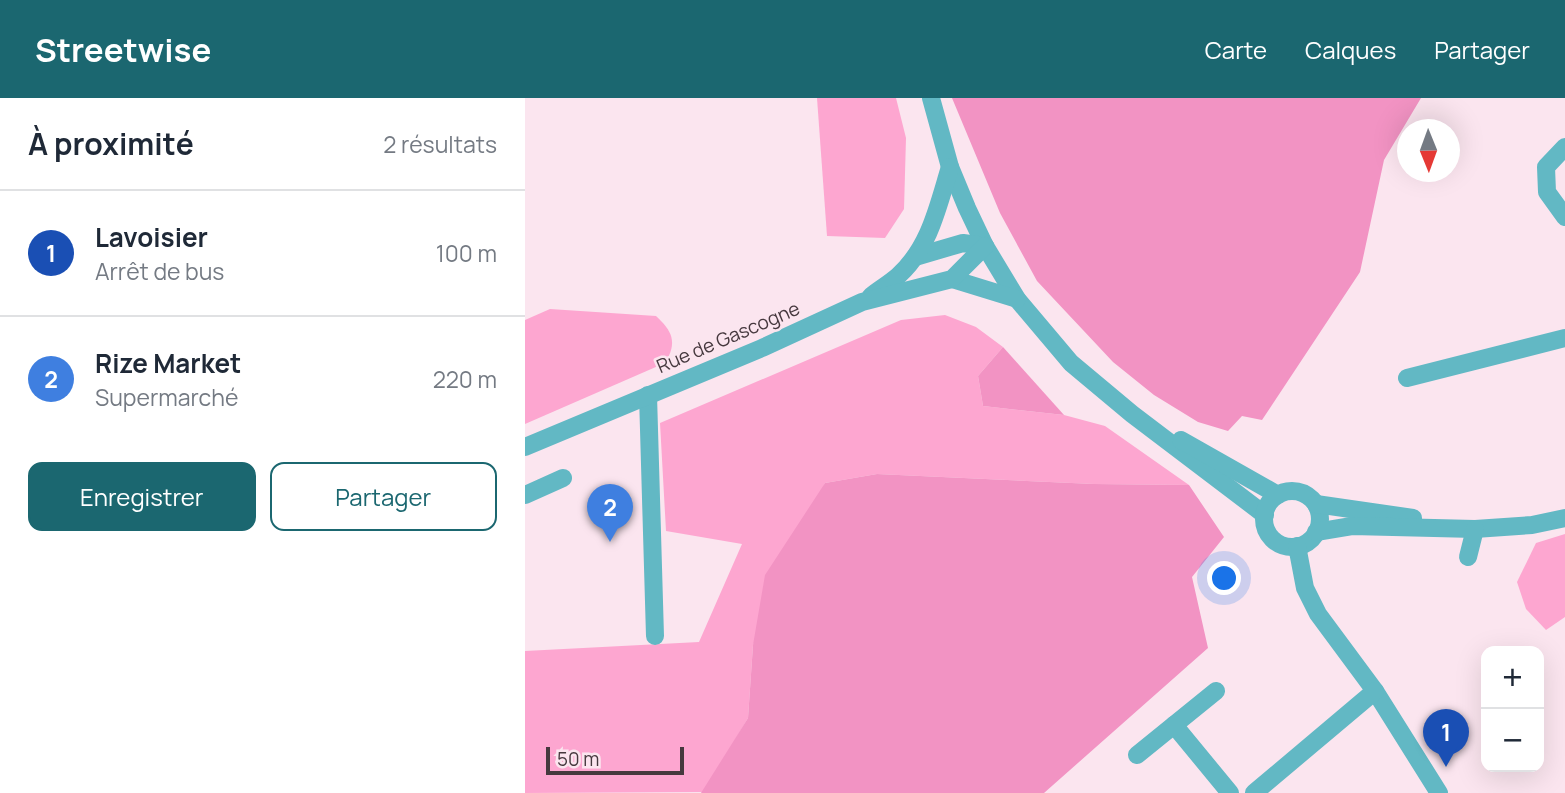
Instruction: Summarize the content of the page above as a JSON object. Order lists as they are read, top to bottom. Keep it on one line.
{"streets":{"street":["Rue de Gascogne"]},"scale_bar":"50 m","north":"bottom","page":{"header":"Streetwise","nav":["Carte","Calques","Partager"],"heading":["À proximité","2 résultats"],"list":[{"mark":"1","name":"Lavoisier","note":"Arrêt de bus","value":"100 m"},{"mark":"2","name":"Rize Market","note":"Supermarché","value":"220 m"}],"buttons":["Enregistrer","Partager"],"pins":["2","1"],"map_buttons":["+","−"],"scale":"50 m"}}
